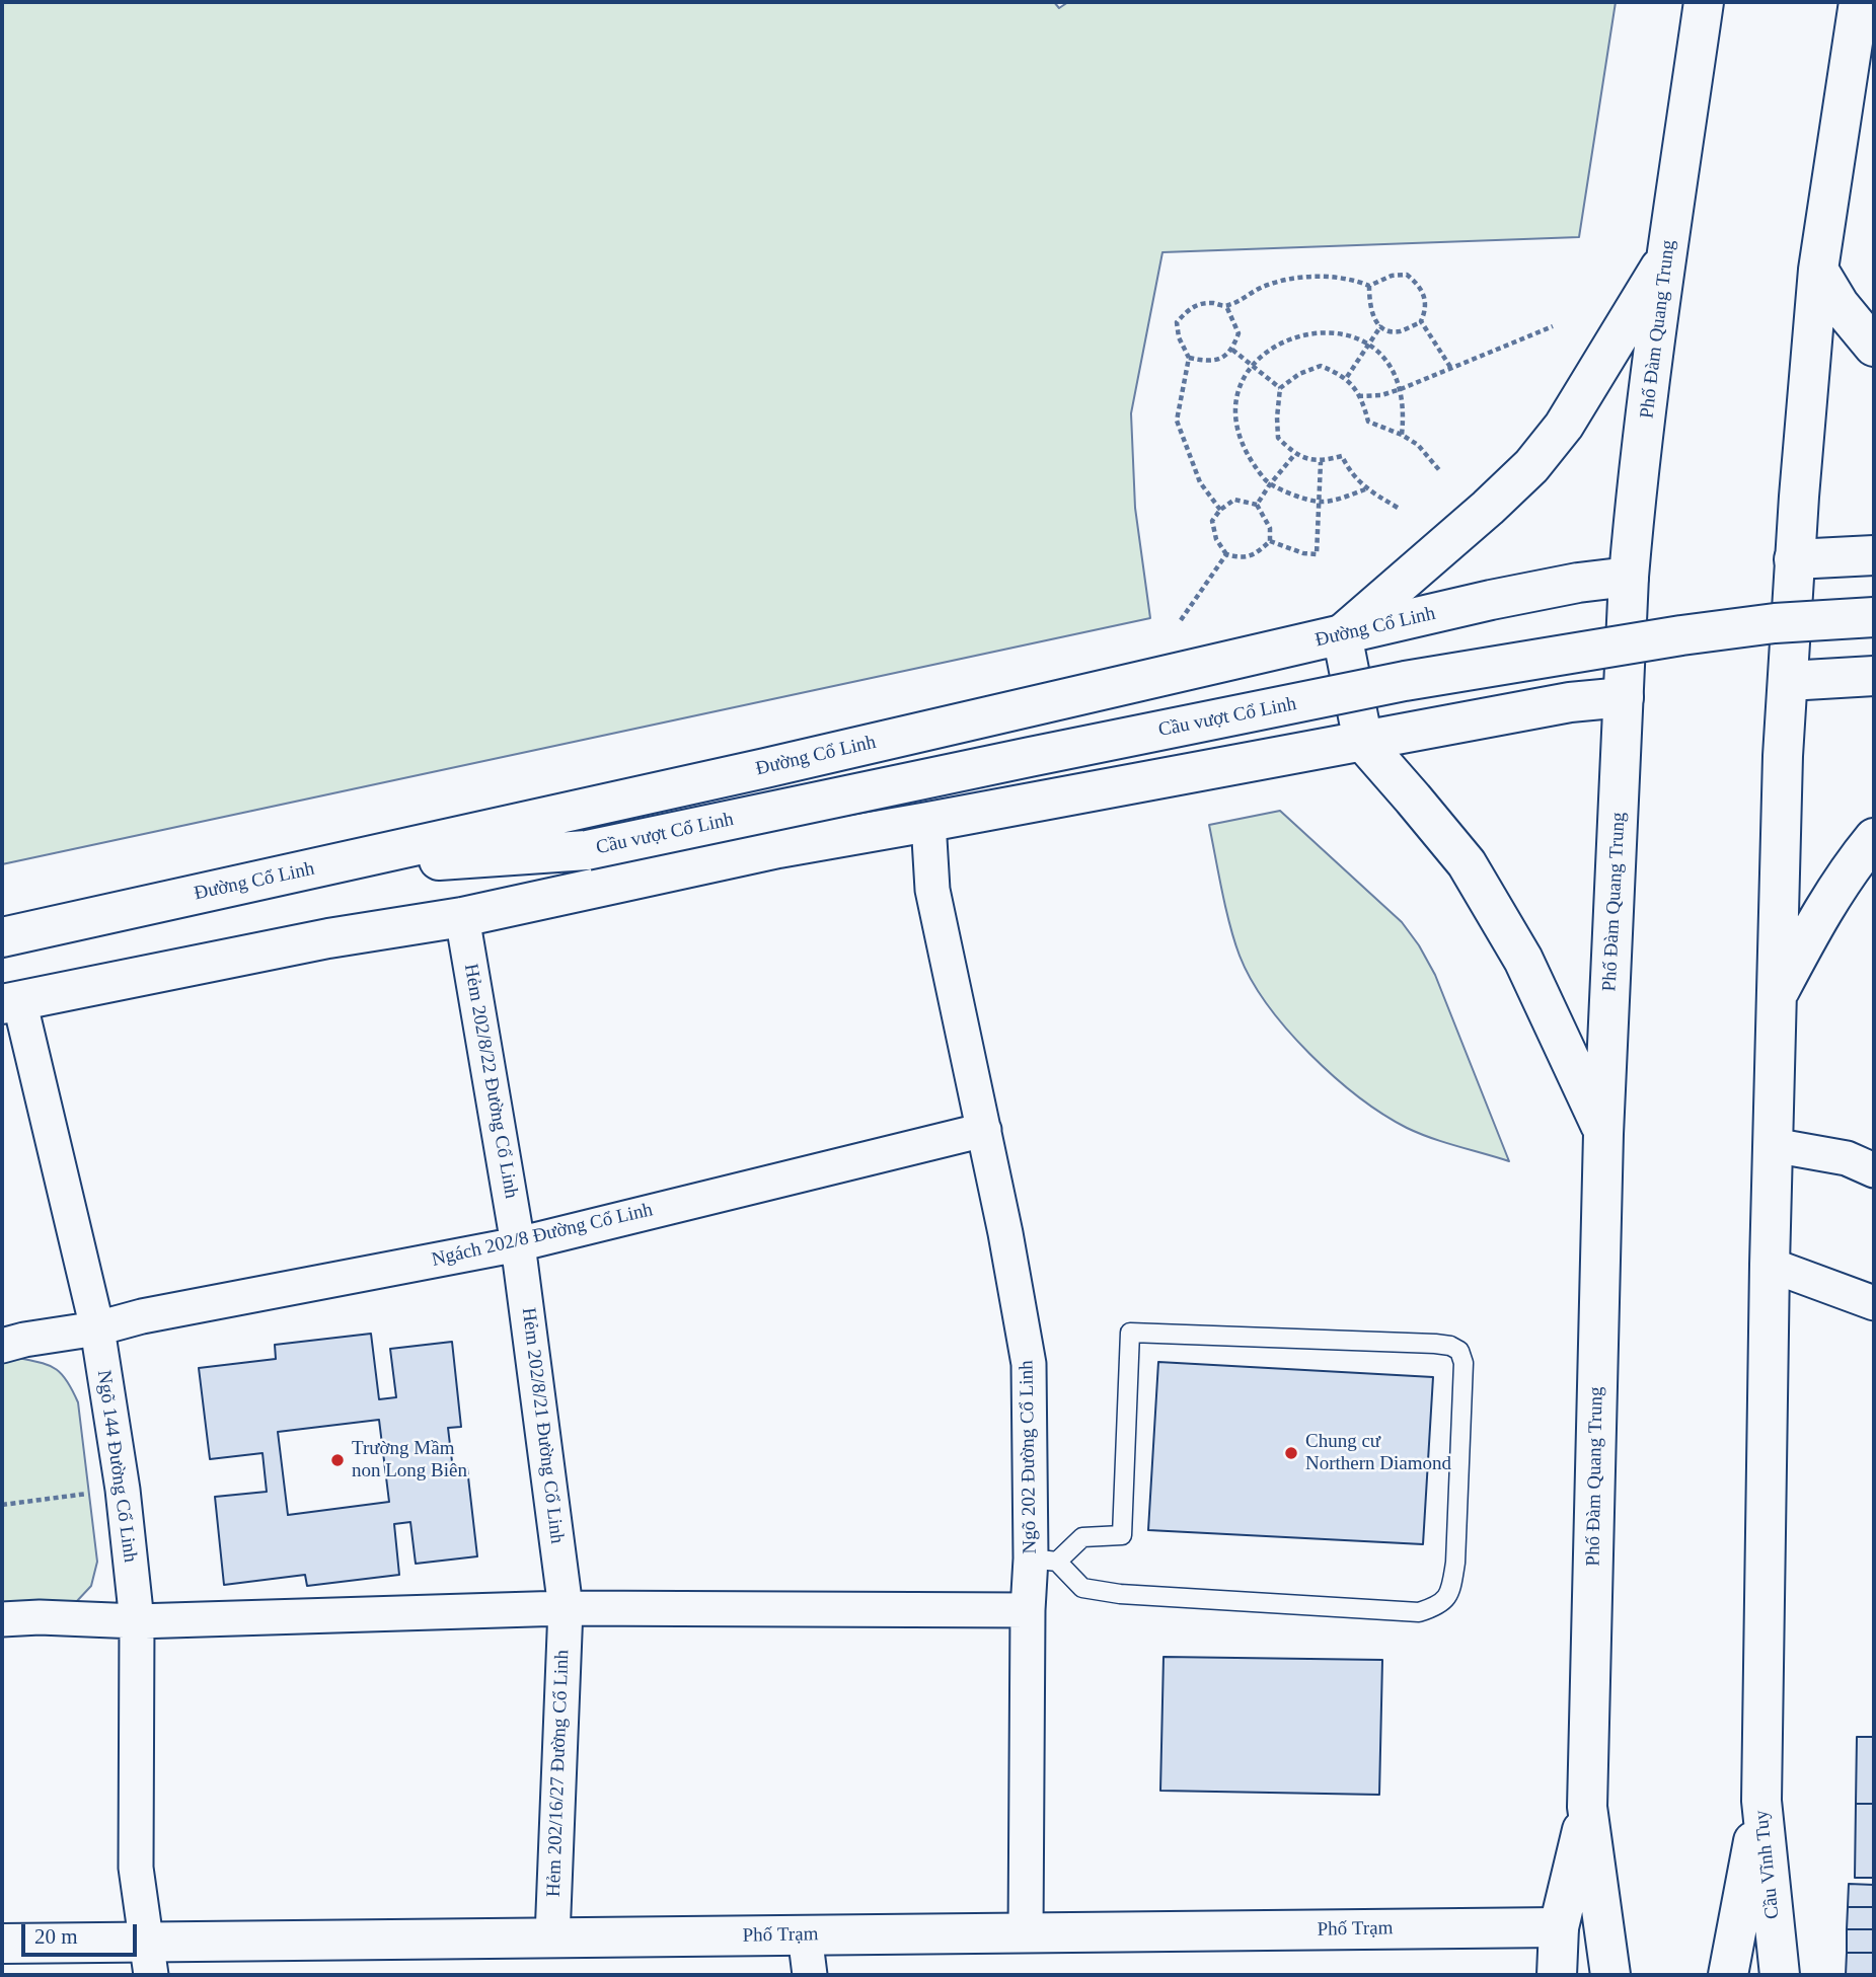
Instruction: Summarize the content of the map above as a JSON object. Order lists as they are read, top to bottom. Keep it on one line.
{"streets":{"main road":["Phố Đàm Quang Trung","Đường Cổ Linh","Cầu vượt Cổ Linh","Cầu Vĩnh Tuy","Phố Trạm"],"street":["Hẻm 202/8/22 Đường Cổ Linh","Ngách 202/8 Đường Cổ Linh","Hẻm 202/8/21 Đường Cổ Linh","Ngõ 202 Đường Cổ Linh","Ngõ 144 Đường Cổ Linh","Hẻm 202/16/27 Đường Cổ Linh"]},"crossings":[["Phố Đàm Quang Trung","Đường Cổ Linh"],["Đường Cổ Linh","Cầu vượt Cổ Linh"],["Hẻm 202/8/22 Đường Cổ Linh","Ngách 202/8 Đường Cổ Linh"],["Hẻm 202/8/22 Đường Cổ Linh","Hẻm 202/8/21 Đường Cổ Linh"],["Ngách 202/8 Đường Cổ Linh","Hẻm 202/8/21 Đường Cổ Linh"],["Ngách 202/8 Đường Cổ Linh","Ngõ 202 Đường Cổ Linh"],["Ngách 202/8 Đường Cổ Linh","Ngõ 144 Đường Cổ Linh"],["Hẻm 202/8/21 Đường Cổ Linh","Hẻm 202/16/27 Đường Cổ Linh"],["Ngõ 202 Đường Cổ Linh","Phố Trạm"],["Ngõ 144 Đường Cổ Linh","Phố Trạm"],["Hẻm 202/16/27 Đường Cổ Linh","Phố Trạm"]],"places":["Chung cư Northern Diamond","Trường Mầm non Long Biên"],"scale_bar":"20 m"}
